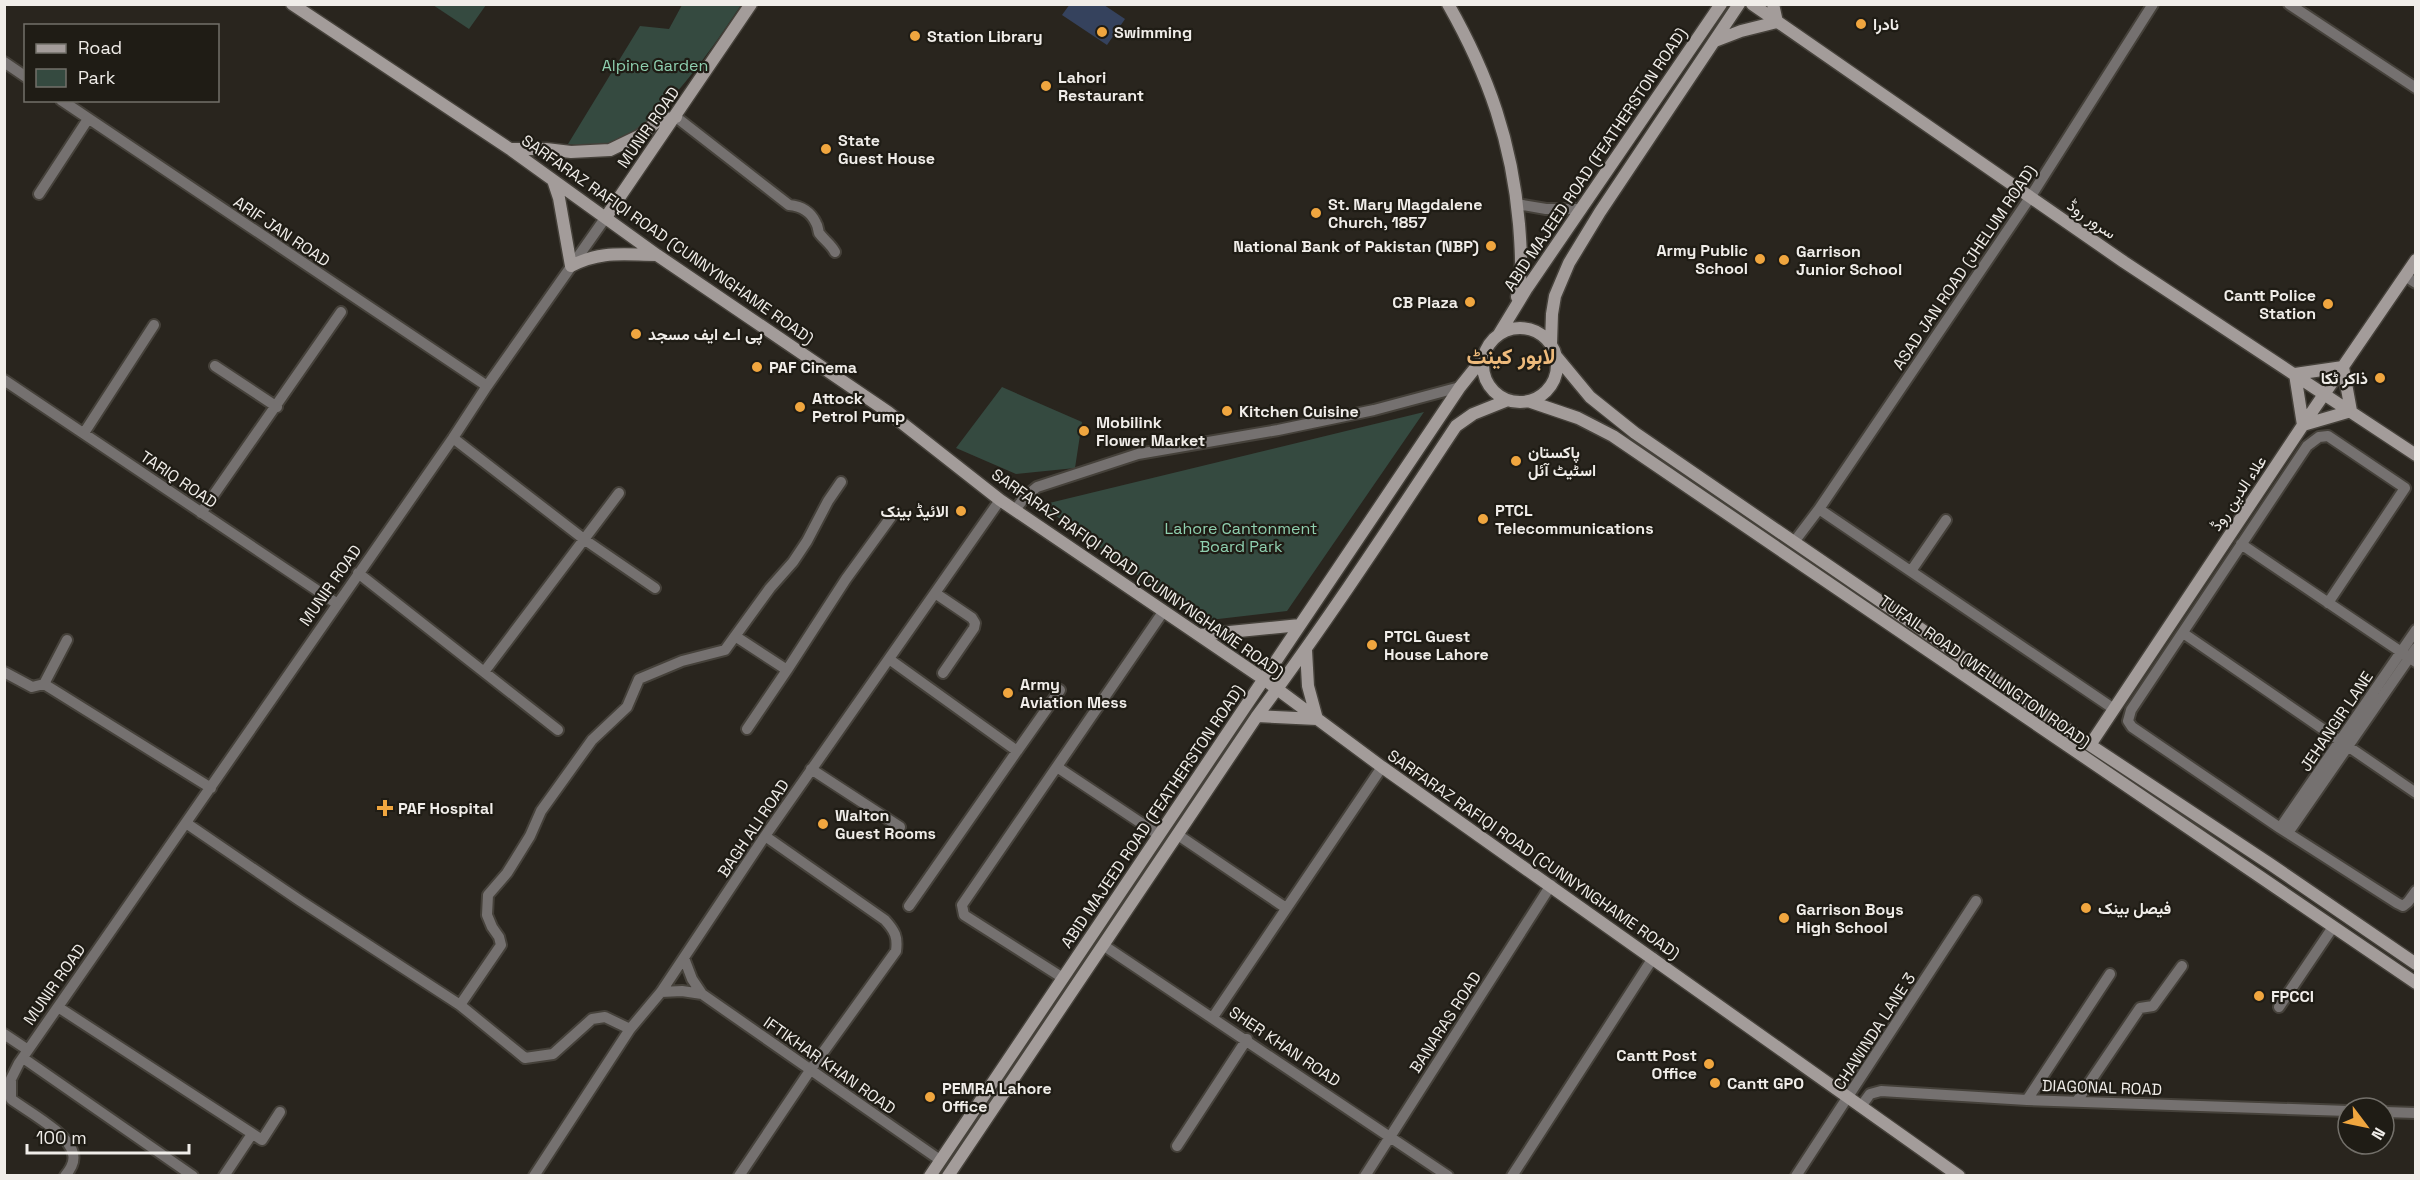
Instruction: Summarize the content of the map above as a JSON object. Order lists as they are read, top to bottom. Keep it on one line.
{"streets":{"street":["MUNIR ROAD","ABID MAJEED ROAD (FEATHERSTON ROAD)","سرور روڈ","ARIF JAN ROAD","SARFARAZ RAFIQI ROAD (CUNNYNGHAME ROAD)","ASAD JAN ROAD (JHELUM ROAD)","TARIQ ROAD","علاء الدین روڈ","TUFAIL ROAD (WELLINGTON ROAD)","JEHANGIR LANE","BAGH ALI ROAD","BANARAS ROAD","CHAWINDA LANE 3","SHER KHAN ROAD","IFTIKHAR KHAN ROAD","DIAGONAL ROAD"]},"crossings":[["MUNIR ROAD","ARIF JAN ROAD"],["MUNIR ROAD","SARFARAZ RAFIQI ROAD (CUNNYNGHAME ROAD)"],["MUNIR ROAD","TARIQ ROAD"],["ABID MAJEED ROAD (FEATHERSTON ROAD)","SARFARAZ RAFIQI ROAD (CUNNYNGHAME ROAD)"],["ABID MAJEED ROAD (FEATHERSTON ROAD)","TUFAIL ROAD (WELLINGTON ROAD)"],["ABID MAJEED ROAD (FEATHERSTON ROAD)","SHER KHAN ROAD"],["ABID MAJEED ROAD (FEATHERSTON ROAD)","IFTIKHAR KHAN ROAD"],["سرور روڈ","ASAD JAN ROAD (JHELUM ROAD)"],["سرور روڈ","علاء الدین روڈ"],["SARFARAZ RAFIQI ROAD (CUNNYNGHAME ROAD)","BAGH ALI ROAD"],["SARFARAZ RAFIQI ROAD (CUNNYNGHAME ROAD)","BANARAS ROAD"],["SARFARAZ RAFIQI ROAD (CUNNYNGHAME ROAD)","CHAWINDA LANE 3"],["SARFARAZ RAFIQI ROAD (CUNNYNGHAME ROAD)","DIAGONAL ROAD"],["ASAD JAN ROAD (JHELUM ROAD)","TUFAIL ROAD (WELLINGTON ROAD)"],["علاء الدین روڈ","TUFAIL ROAD (WELLINGTON ROAD)"],["BAGH ALI ROAD","IFTIKHAR KHAN ROAD"],["BANARAS ROAD","SHER KHAN ROAD"]],"districts":["لاہور کینٹ"],"parks":["Alpine Garden","Lahore Cantonment Board Park"],"places":{"other":["نادرا","Swimming","Station Library","Lahori Restaurant","State Guest House","St. Mary Magdalene Church, 1857","National Bank of Pakistan (NBP)","Army Public School","Garrison Junior School","CB Plaza","Cantt Police Station","پی اے ایف مسجد","PAF Cinema","ذاکر ٹکا","Attock Petrol Pump","Kitchen Cuisine","Mobilink Flower Market","پاکستان اسٹیٹ آئل","الائیڈ بینک","PTCL Telecommunications","PTCL Guest House Lahore","Army Aviation Mess","Walton Guest Rooms","فیصل بینک","Garrison Boys High School","FPCCI","Cantt Post Office","Cantt GPO","PEMRA Lahore Office"],"health":["PAF Hospital"]},"legend":["Road","Park"],"scale_bar":"100 m","north":"bottom right"}
